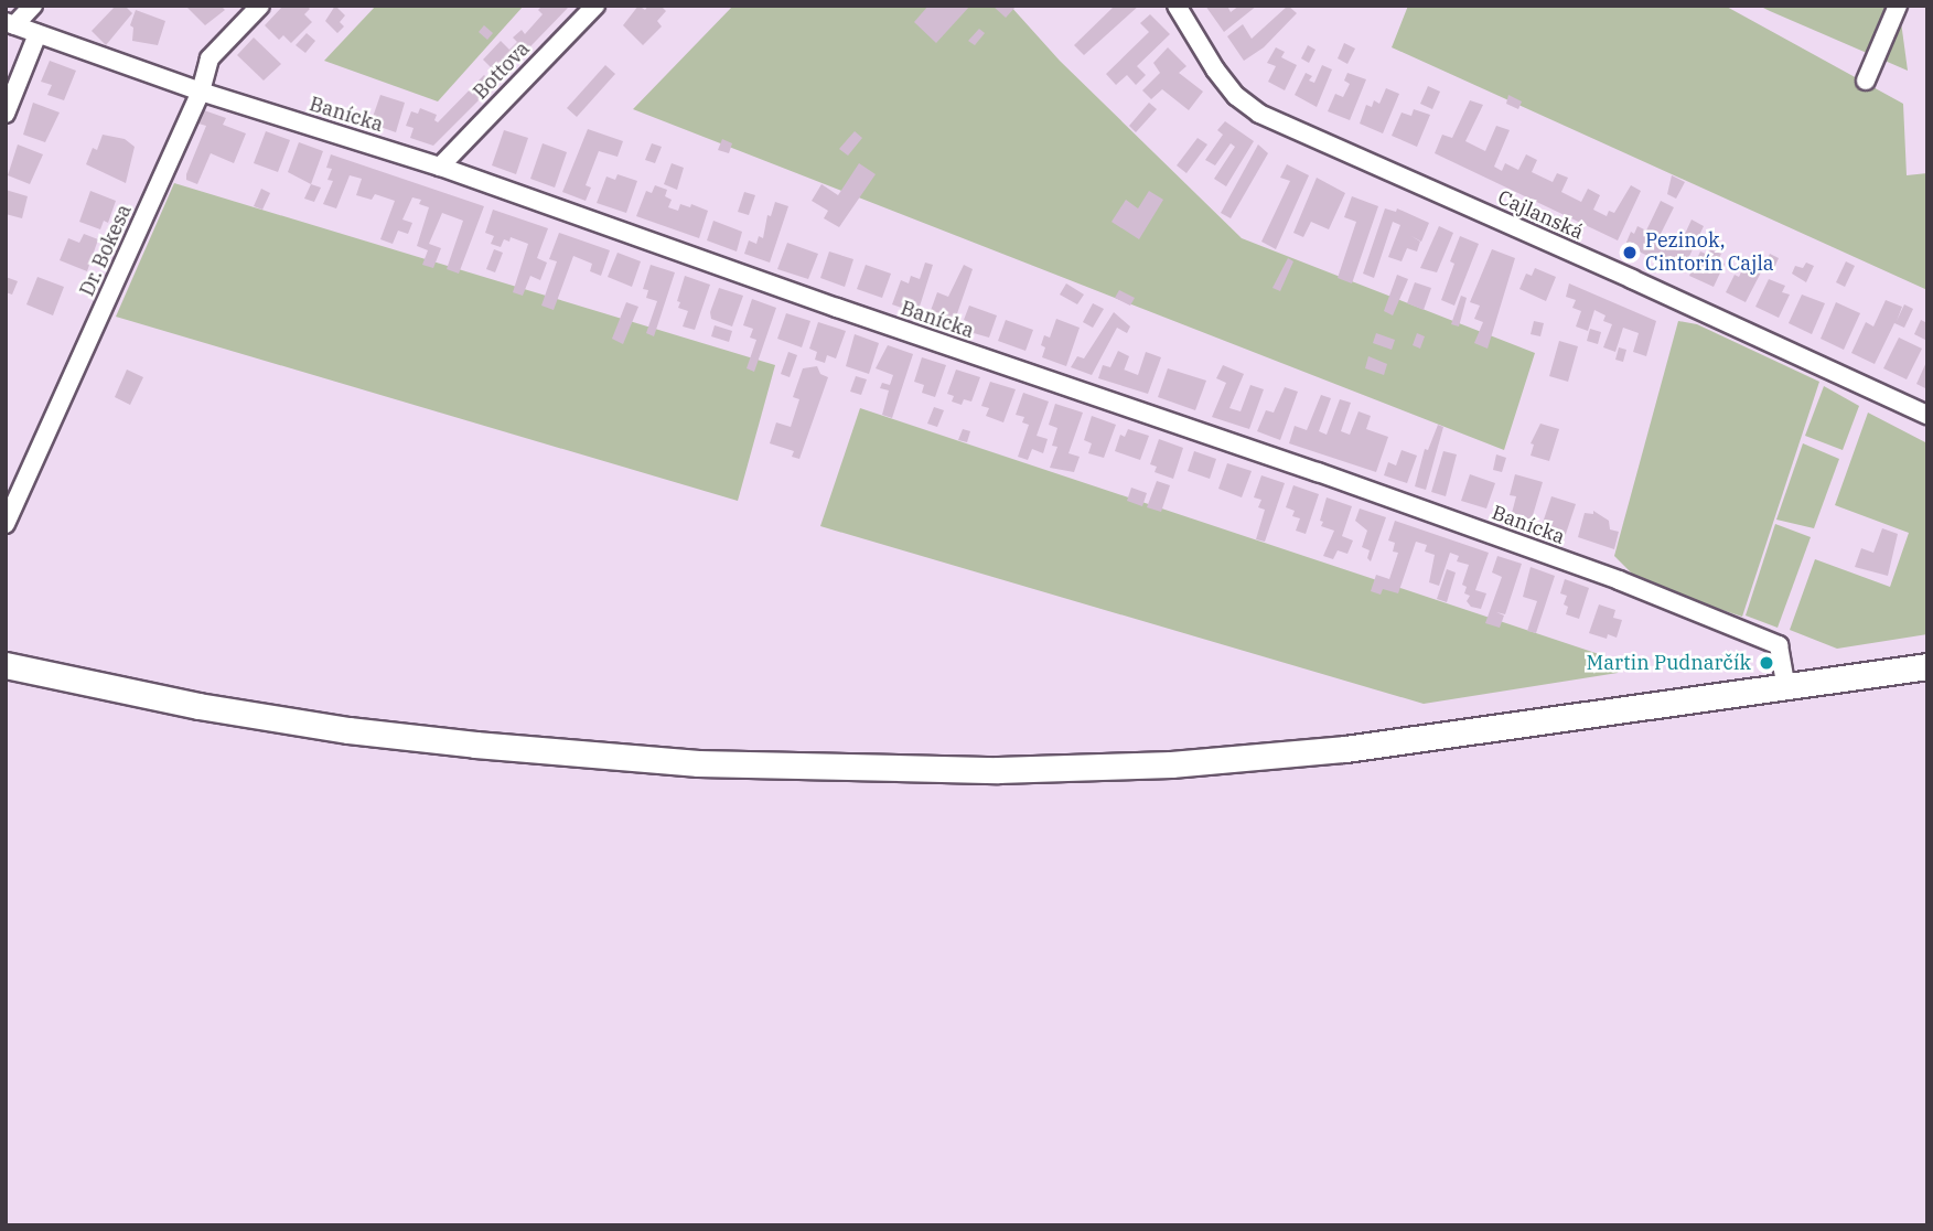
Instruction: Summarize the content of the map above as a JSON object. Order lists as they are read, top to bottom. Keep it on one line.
{"streets":{"street":["Bottova","Banícka","Cajlanská","Dr. Bokesa"]},"crossings":[["Bottova","Banícka"],["Banícka","Dr. Bokesa"]],"places":["Pezinok, Cintorín Cajla","Martin Pudnarčík"]}
